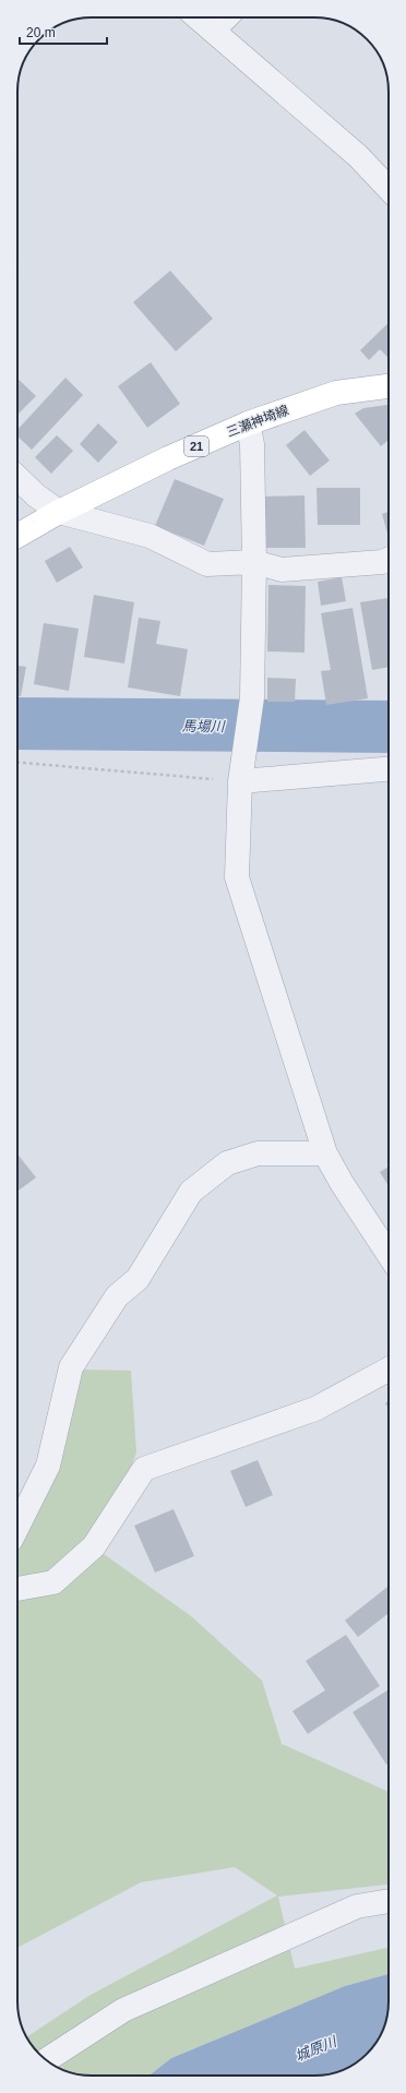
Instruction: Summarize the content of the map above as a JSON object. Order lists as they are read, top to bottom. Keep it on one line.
{"streets":{"main road":["三瀬神埼線","21"]},"water":["馬場川","城原川"],"scale_bar":"20 m"}
